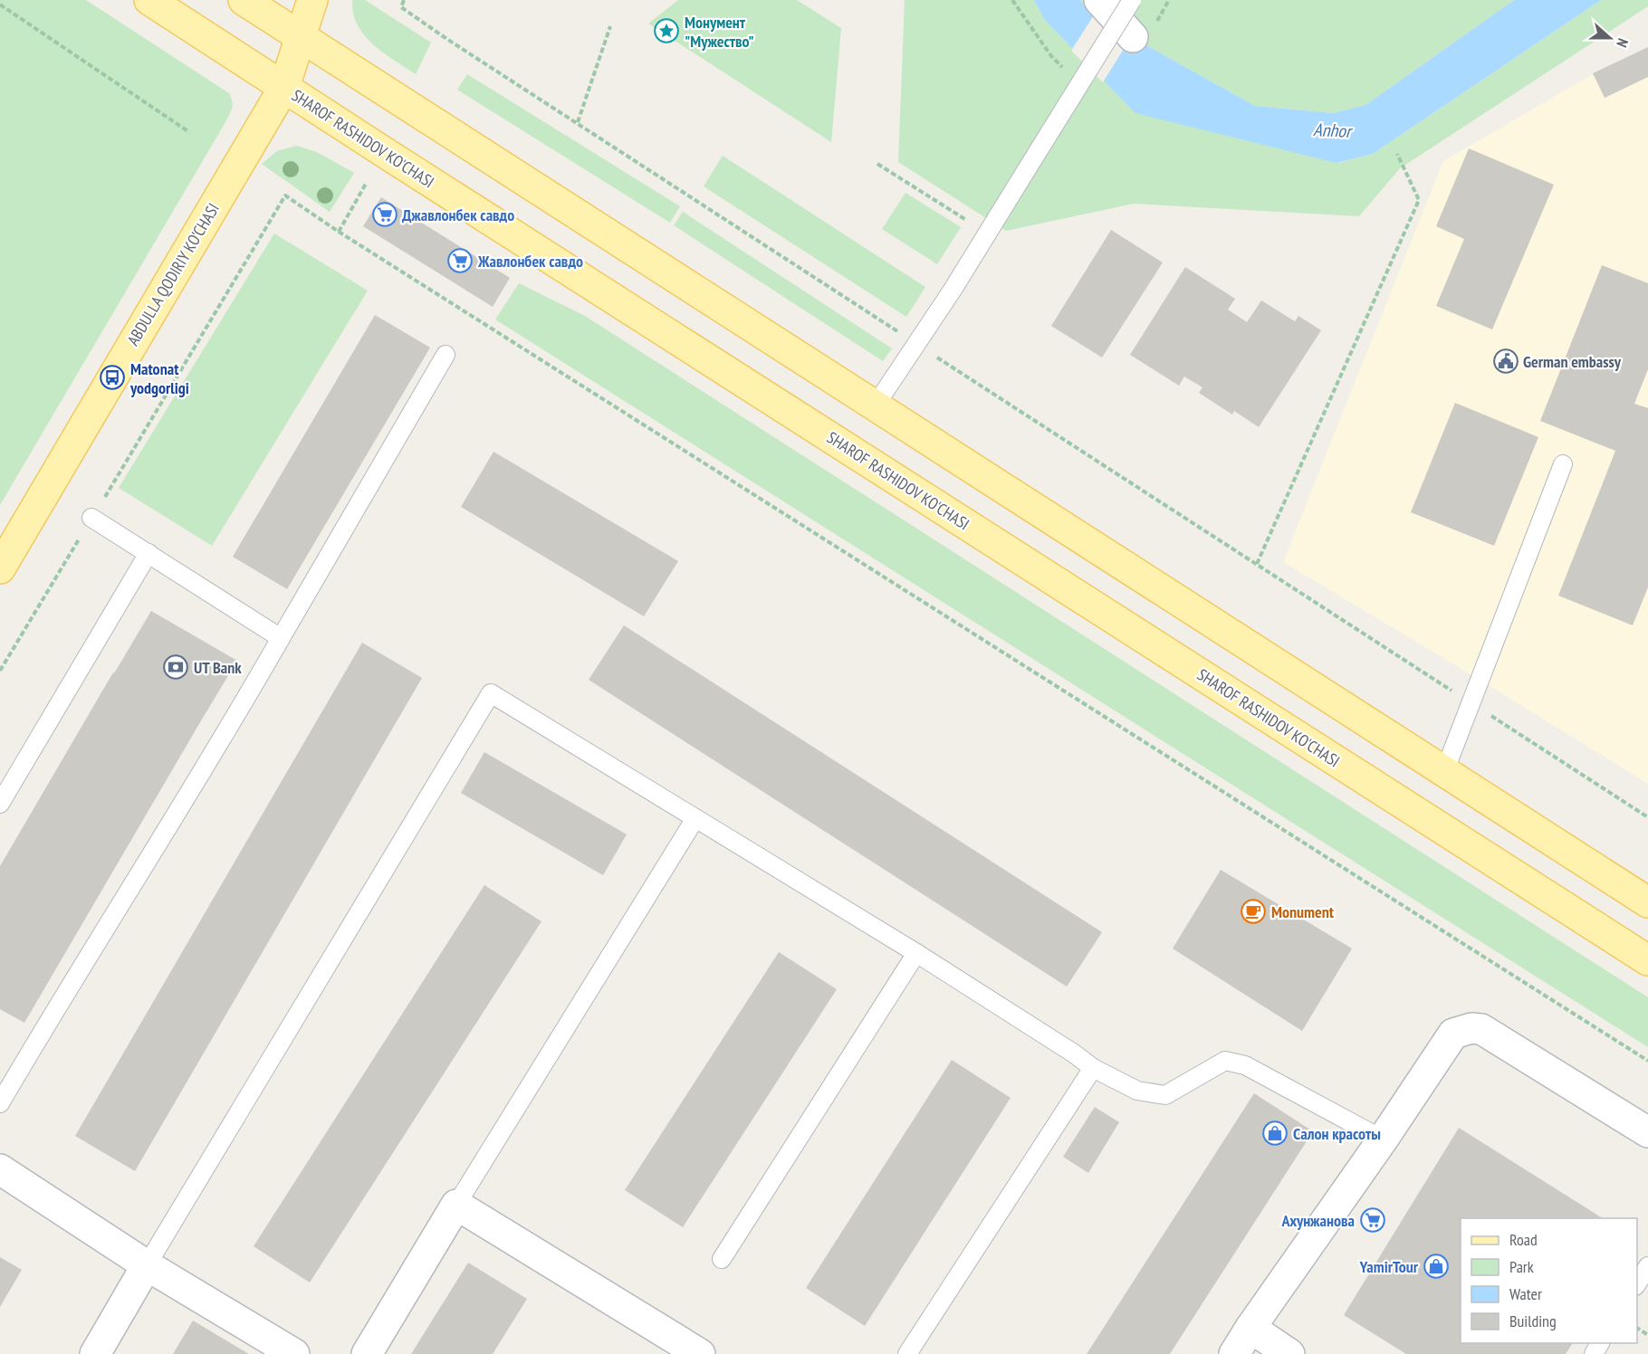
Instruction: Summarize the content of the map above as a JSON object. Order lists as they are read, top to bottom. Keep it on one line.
{"streets":{"main road":["SHAROF RASHIDOV KO'CHASI","ABDULLA QODIRIY KO'CHASI"]},"crossings":[["SHAROF RASHIDOV KO'CHASI","ABDULLA QODIRIY KO'CHASI"]],"water":["Anhor"],"places":{"place":["Монумент \"Мужество\""],"supermarket":["Джавлонбек савдо","Жавлонбек савдо","Ахунжанова"],"public building":["German embassy"],"bus stop":["Matonat yodgorligi"],"bank":["UT Bank"],"cafe":["Monument"],"shop":["Салон красоты","YamirTour"]},"legend":["Road","Park","Water","Building"],"north":"right"}
